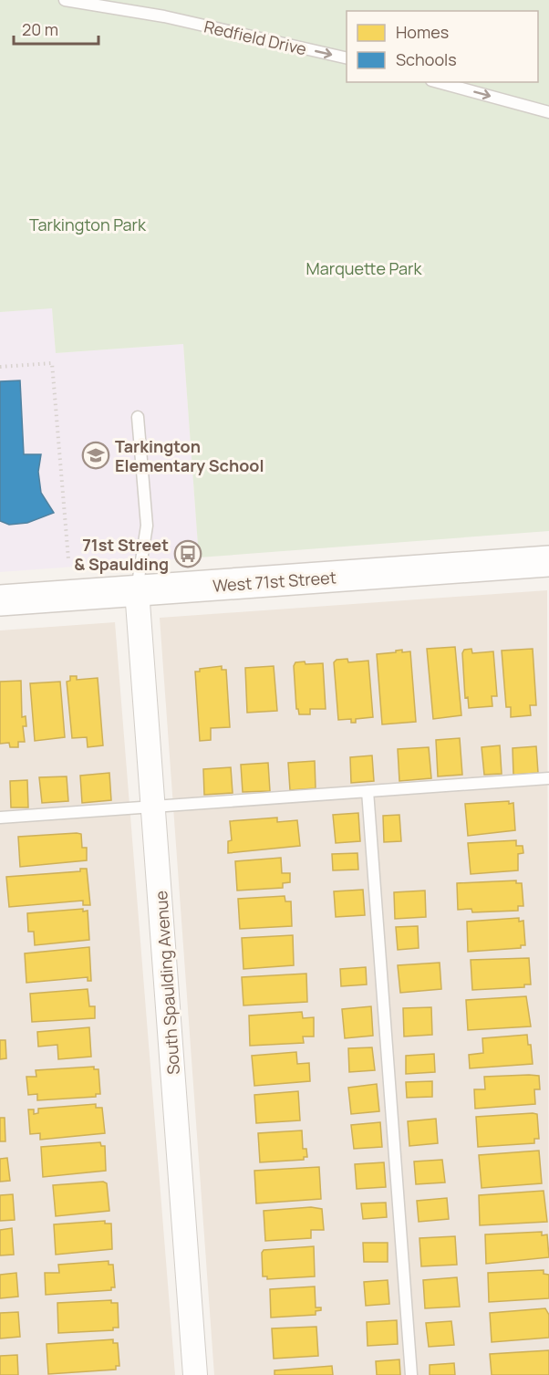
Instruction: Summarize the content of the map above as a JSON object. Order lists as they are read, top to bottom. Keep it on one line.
{"streets":{"main road":["West 71st Street"],"street":["South Spaulding Avenue"],"lane":["Redfield Drive"]},"crossings":[["West 71st Street","South Spaulding Avenue"]],"one_way":["Redfield Drive"],"parks":["Tarkington Park","Marquette Park"],"places":{"school or university":["Tarkington Elementary School"],"bus stop":["71st Street & Spaulding"]},"legend":["Homes","Schools"],"scale_bar":"20 m"}
